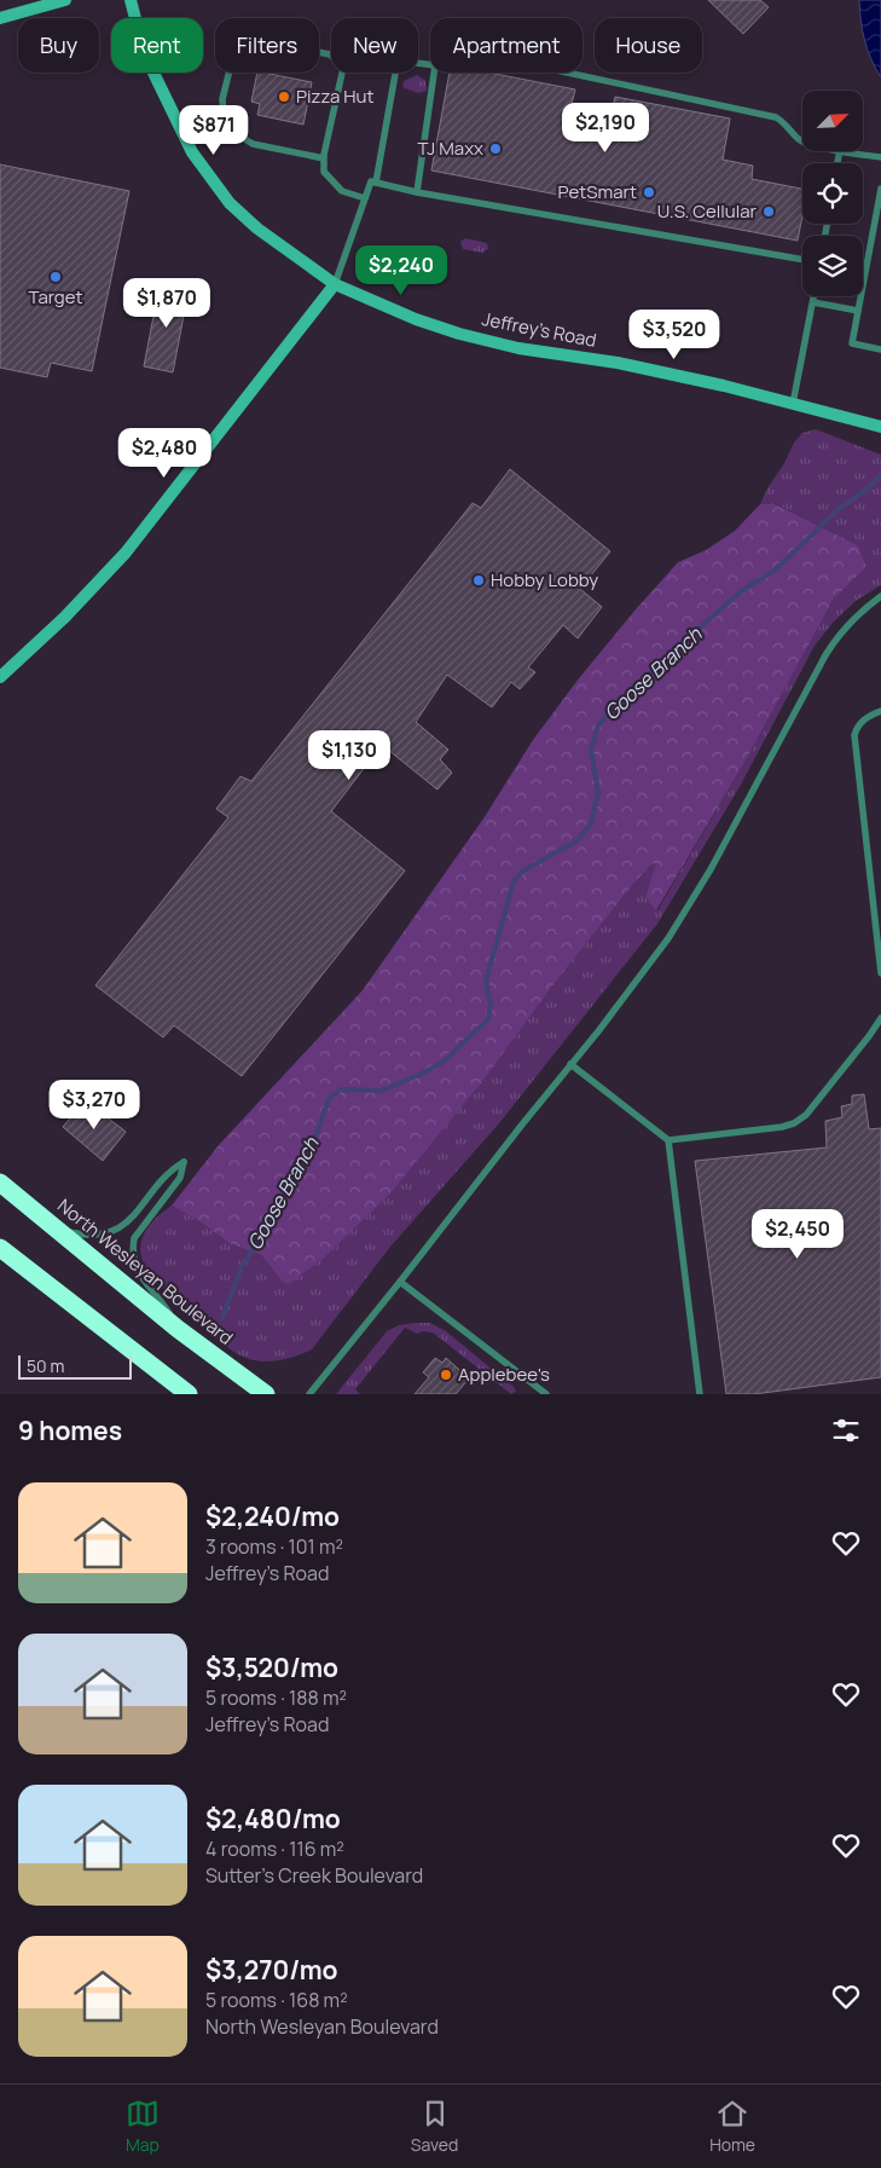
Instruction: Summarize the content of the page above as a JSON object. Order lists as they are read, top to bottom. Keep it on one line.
{"streets":{"highway":["North Wesleyan Boulevard"],"street":["Jeffrey's Road"]},"water":["Goose Branch"],"places":["Pizza Hut","TJ Maxx","PetSmart","U.S. Cellular","Target","Hobby Lobby","Applebee's"],"scale_bar":"50 m","north":"top right","page":{"chip":["Buy","Rent","Filters","New","Apartment","House"],"price":["$2,190","$871","$2,240","$1,870","$3,520","$2,480","$1,130","$3,270","$2,450"],"scale":"50 m","heading":"9 homes","list":[{"name":"$2,240/mo","note":"3 rooms · 101 m² · Jeffrey's Road"},{"name":"$3,520/mo","note":"5 rooms · 188 m² · Jeffrey's Road"},{"name":"$2,480/mo","note":"4 rooms · 116 m² · Sutter's Creek Boulevard"},{"name":"$3,270/mo","note":"5 rooms · 168 m² · North Wesleyan Boulevard"}],"tabs":["Map","Saved","Home"]}}
